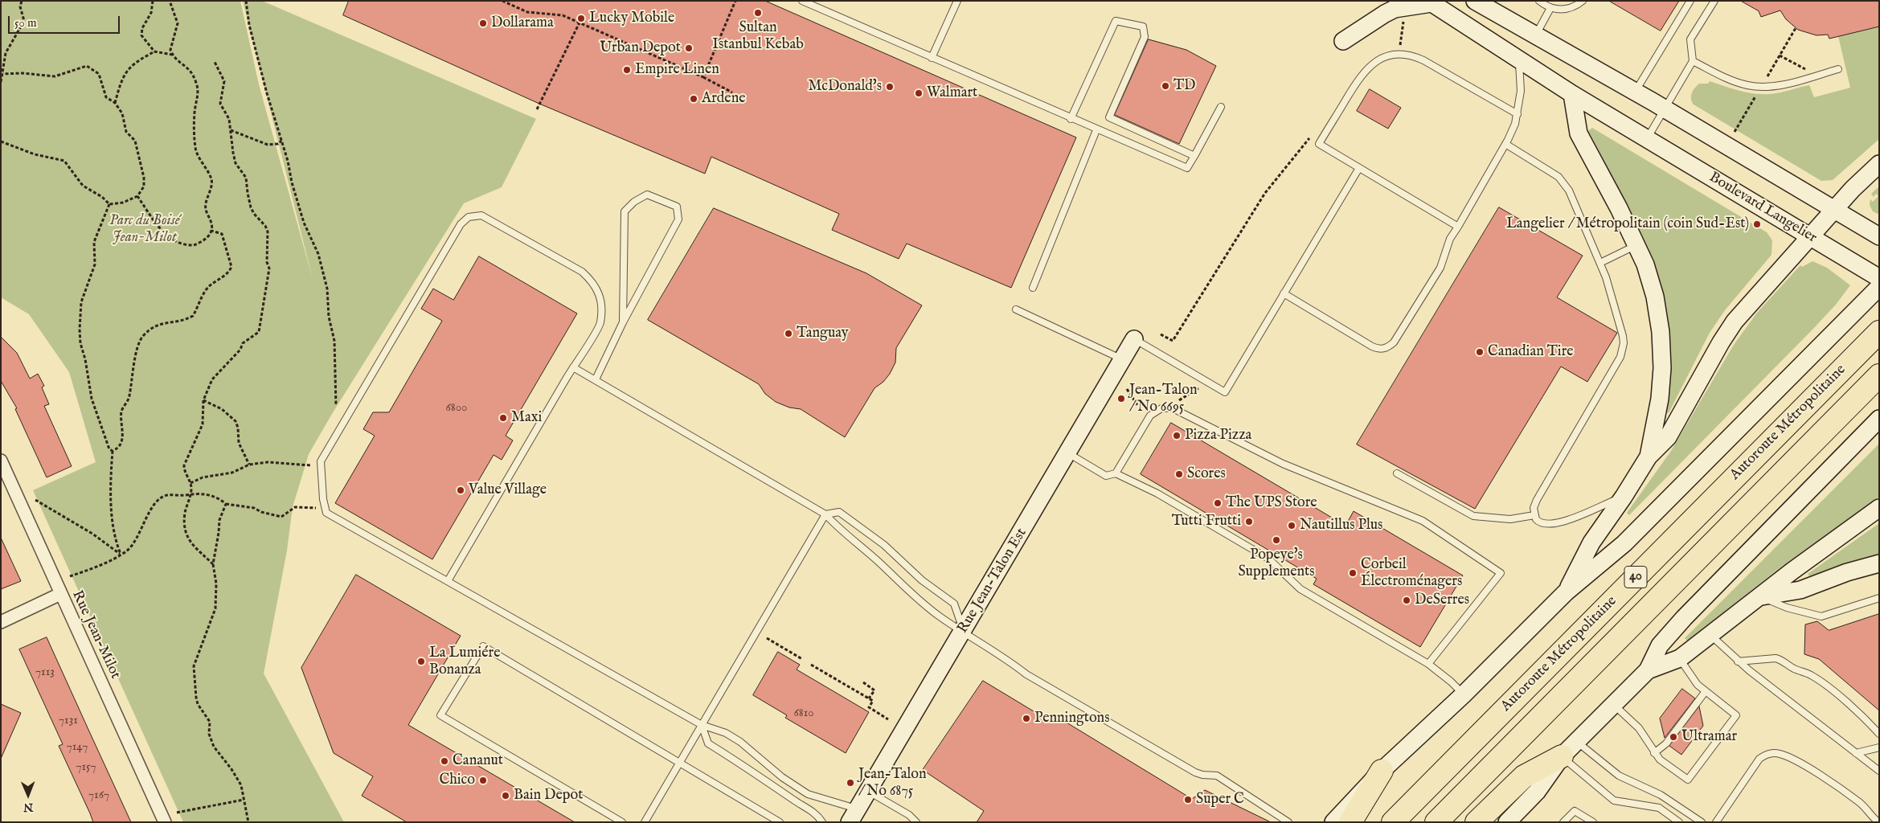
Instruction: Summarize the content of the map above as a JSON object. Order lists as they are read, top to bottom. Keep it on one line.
{"streets":{"highway":["Autoroute Métropolitaine","40"],"main road":["Boulevard Langelier","Rue Jean-Talon Est"],"street":["Rue Jean-Milot"]},"parks":["Parc du Boisé Jean-Milot"],"places":["Sultan Istanbul Kebab","Lucky Mobile","Dollarama","Urban Depot","Empire Linen","TD","McDonald's","Walmart","Ardene","Langelier / Métropolitain (coin Sud-Est)","Tanguay","Canadian Tire","Jean-Talon / No 6695","Maxi","Pizza Pizza","Scores","Value Village","The UPS Store","Tutti Frutti","Nautillus Plus","Popeye's Supplements","Corbeil Électroménagers","DeSerres","La Lumiére Bonanza","Penningtons","Ultramar","Cananut","Chico","Jean-Talon / No 6875","Bain Depot","Super C"],"house_numbers":["6800","7113","6810","7131","7147","7157","7167"],"scale_bar":"50 m","north":"bottom"}
